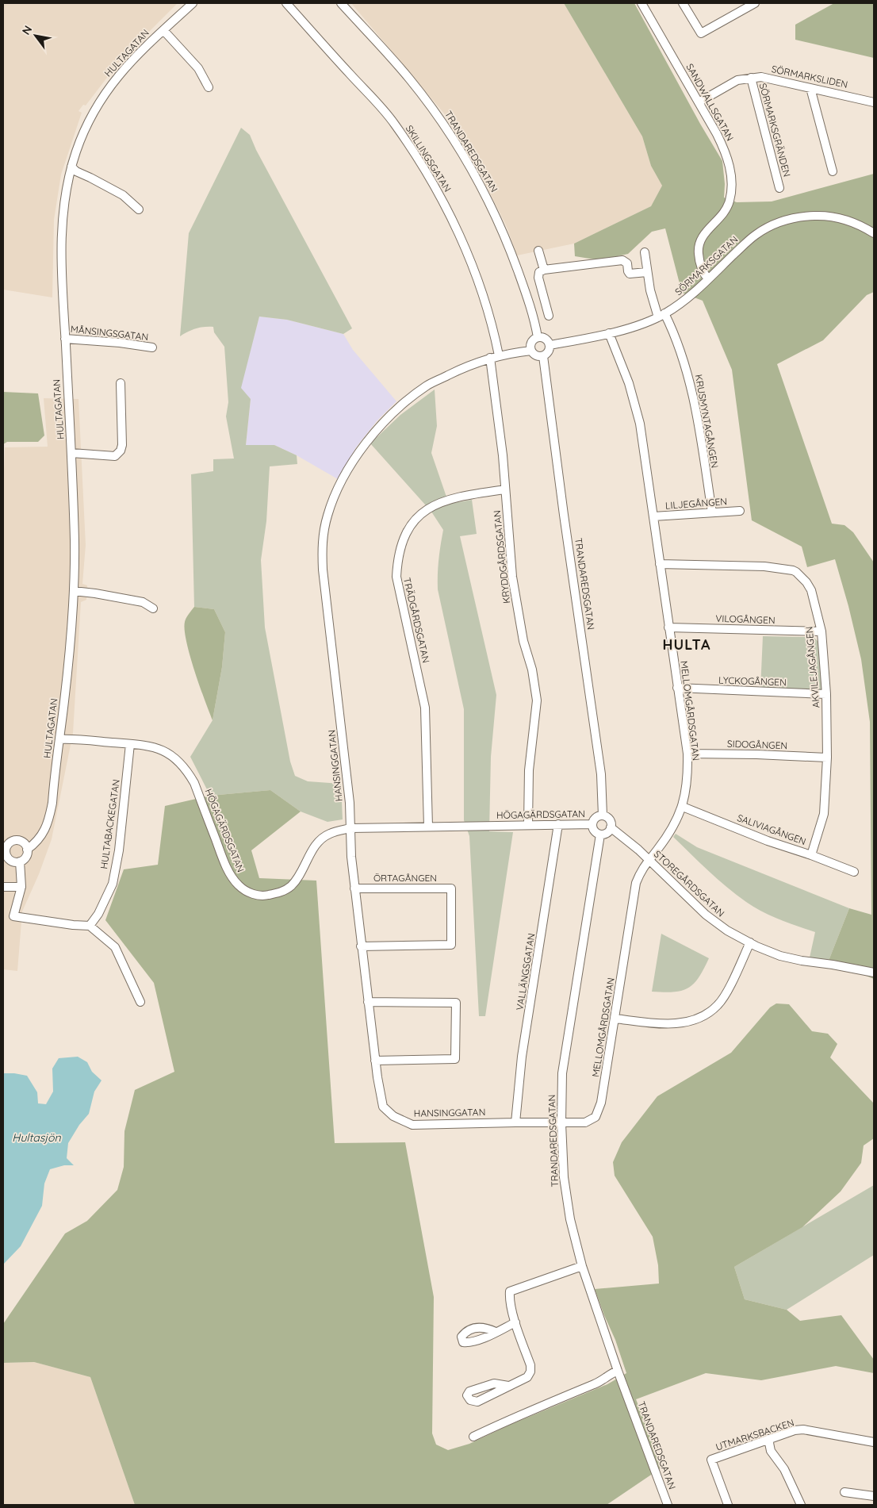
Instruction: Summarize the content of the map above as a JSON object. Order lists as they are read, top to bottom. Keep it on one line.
{"streets":{"street":["HULTAGATAN","SÖRMARKSLIDEN","SANDWALLSGATAN","SÖRMARKSGRÄNDEN","TRANDAREDSGATAN","SKILLINGSGATAN","SÖRMARKSGATAN","MÅNSINGSGATAN","KRUSMYNTAGÅNGEN","LILJEGÅNGEN","KRYDDGÅRDSGATAN","VILOGÅNGEN","TRÄDGÅRDSGATAN","AKVILEJAGÅNGEN","LYCKOGÅNGEN","MELLOMGÅRDSGATAN","SIDOGÅNGEN","HANSINGGATAN","HÖGAGÄRDSGATAN","HULTABACKEGATAN","SALIVIAGÅNGEN","ÖRTAGÅNGEN","STOREGÅRDSGATAN","VALLÄNGSGATAN","UTMARKSBACKEN"]},"crossings":[["HULTAGATAN","MÅNSINGSGATAN"],["HULTAGATAN","HÖGAGÄRDSGATAN"],["SÖRMARKSLIDEN","SANDWALLSGATAN"],["SÖRMARKSLIDEN","SÖRMARKSGRÄNDEN"],["SANDWALLSGATAN","SÖRMARKSGATAN"],["TRANDAREDSGATAN","SÖRMARKSGATAN"],["TRANDAREDSGATAN","MELLOMGÅRDSGATAN"],["TRANDAREDSGATAN","HANSINGGATAN"],["TRANDAREDSGATAN","HÖGAGÄRDSGATAN"],["TRANDAREDSGATAN","STOREGÅRDSGATAN"],["SKILLINGSGATAN","HANSINGGATAN"],["SÖRMARKSGATAN","KRUSMYNTAGÅNGEN"],["SÖRMARKSGATAN","MELLOMGÅRDSGATAN"],["SÖRMARKSGATAN","HANSINGGATAN"],["KRUSMYNTAGÅNGEN","LILJEGÅNGEN"],["LILJEGÅNGEN","MELLOMGÅRDSGATAN"],["KRYDDGÅRDSGATAN","TRÄDGÅRDSGATAN"],["KRYDDGÅRDSGATAN","HANSINGGATAN"],["KRYDDGÅRDSGATAN","HÖGAGÄRDSGATAN"],["VILOGÅNGEN","AKVILEJAGÅNGEN"],["VILOGÅNGEN","MELLOMGÅRDSGATAN"],["TRÄDGÅRDSGATAN","HÖGAGÄRDSGATAN"],["AKVILEJAGÅNGEN","LYCKOGÅNGEN"],["AKVILEJAGÅNGEN","MELLOMGÅRDSGATAN"],["AKVILEJAGÅNGEN","SIDOGÅNGEN"],["AKVILEJAGÅNGEN","SALIVIAGÅNGEN"],["LYCKOGÅNGEN","MELLOMGÅRDSGATAN"],["MELLOMGÅRDSGATAN","SIDOGÅNGEN"],["MELLOMGÅRDSGATAN","HANSINGGATAN"],["MELLOMGÅRDSGATAN","SALIVIAGÅNGEN"],["MELLOMGÅRDSGATAN","STOREGÅRDSGATAN"],["HANSINGGATAN","HÖGAGÄRDSGATAN"],["HANSINGGATAN","ÖRTAGÅNGEN"],["HANSINGGATAN","VALLÄNGSGATAN"],["HÖGAGÄRDSGATAN","HULTABACKEGATAN"],["HÖGAGÄRDSGATAN","STOREGÅRDSGATAN"],["HÖGAGÄRDSGATAN","VALLÄNGSGATAN"]],"districts":["HULTA"],"water":["Hultasjön"],"north":"top left"}
